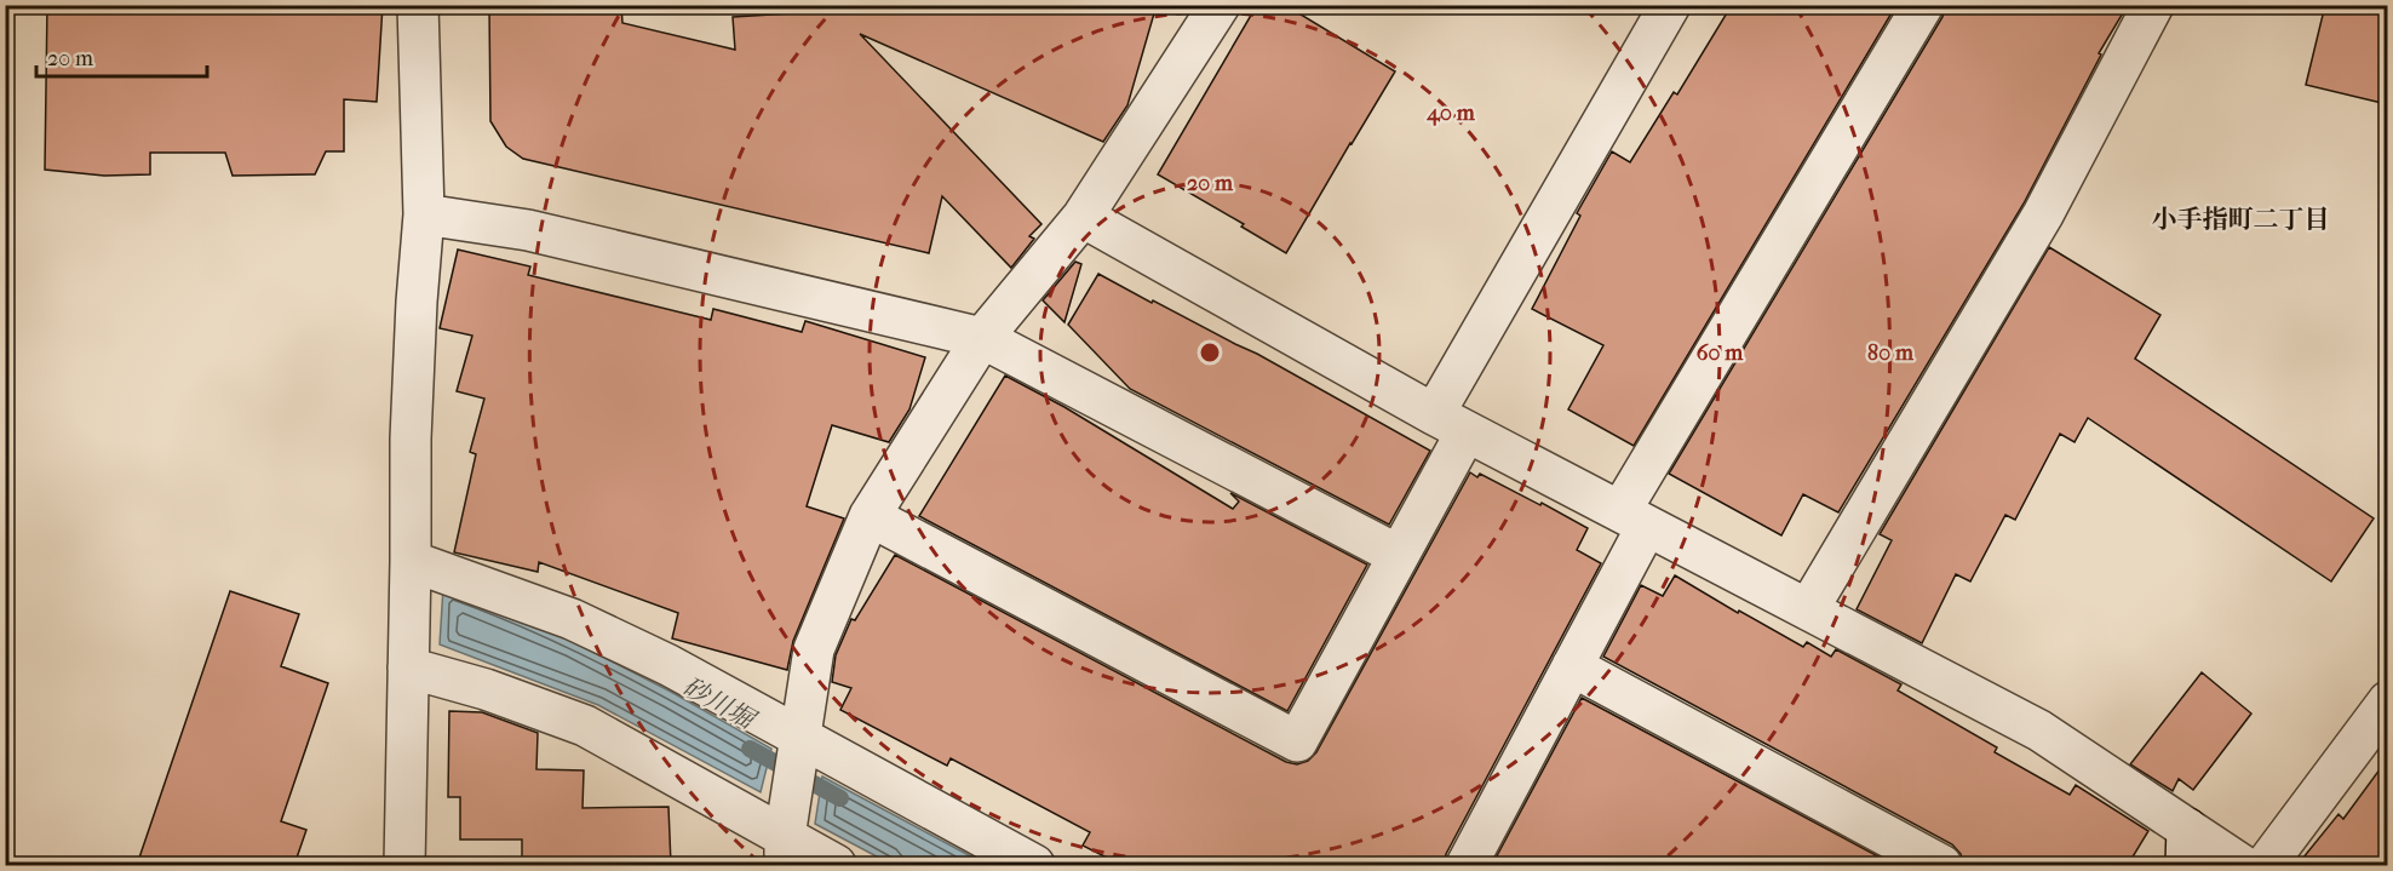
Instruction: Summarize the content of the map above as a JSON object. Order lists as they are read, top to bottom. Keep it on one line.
{"districts":["小手指町二丁目"],"water":["砂川堀"],"scale_bar":"20 m","rings":["40 m","20 m","60 m","80 m"]}
